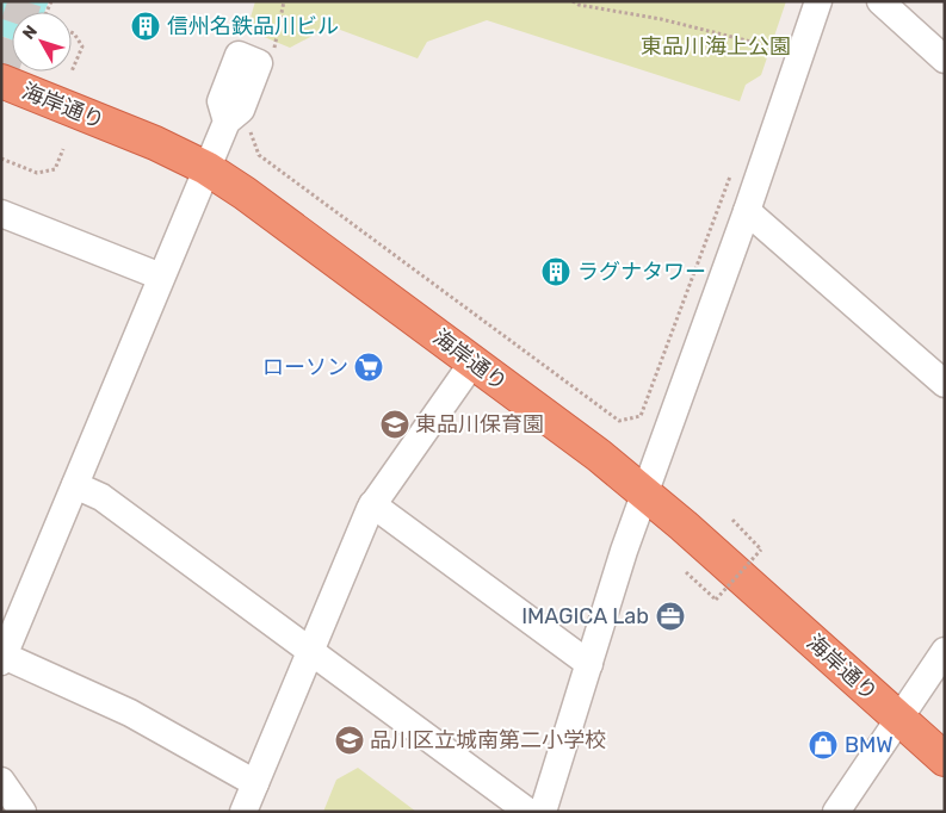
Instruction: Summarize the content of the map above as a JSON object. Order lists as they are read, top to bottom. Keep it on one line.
{"streets":{"highway":["海岸通り"]},"parks":["東品川海上公園"],"places":{"building":["信州名鉄品川ビル","ラグナタワー"],"supermarket":["ローソン"],"school or university":["東品川保育園","品川区立城南第二小学校"],"office":["IMAGICA Lab"],"shop":["BMW"]},"north":"top left"}
